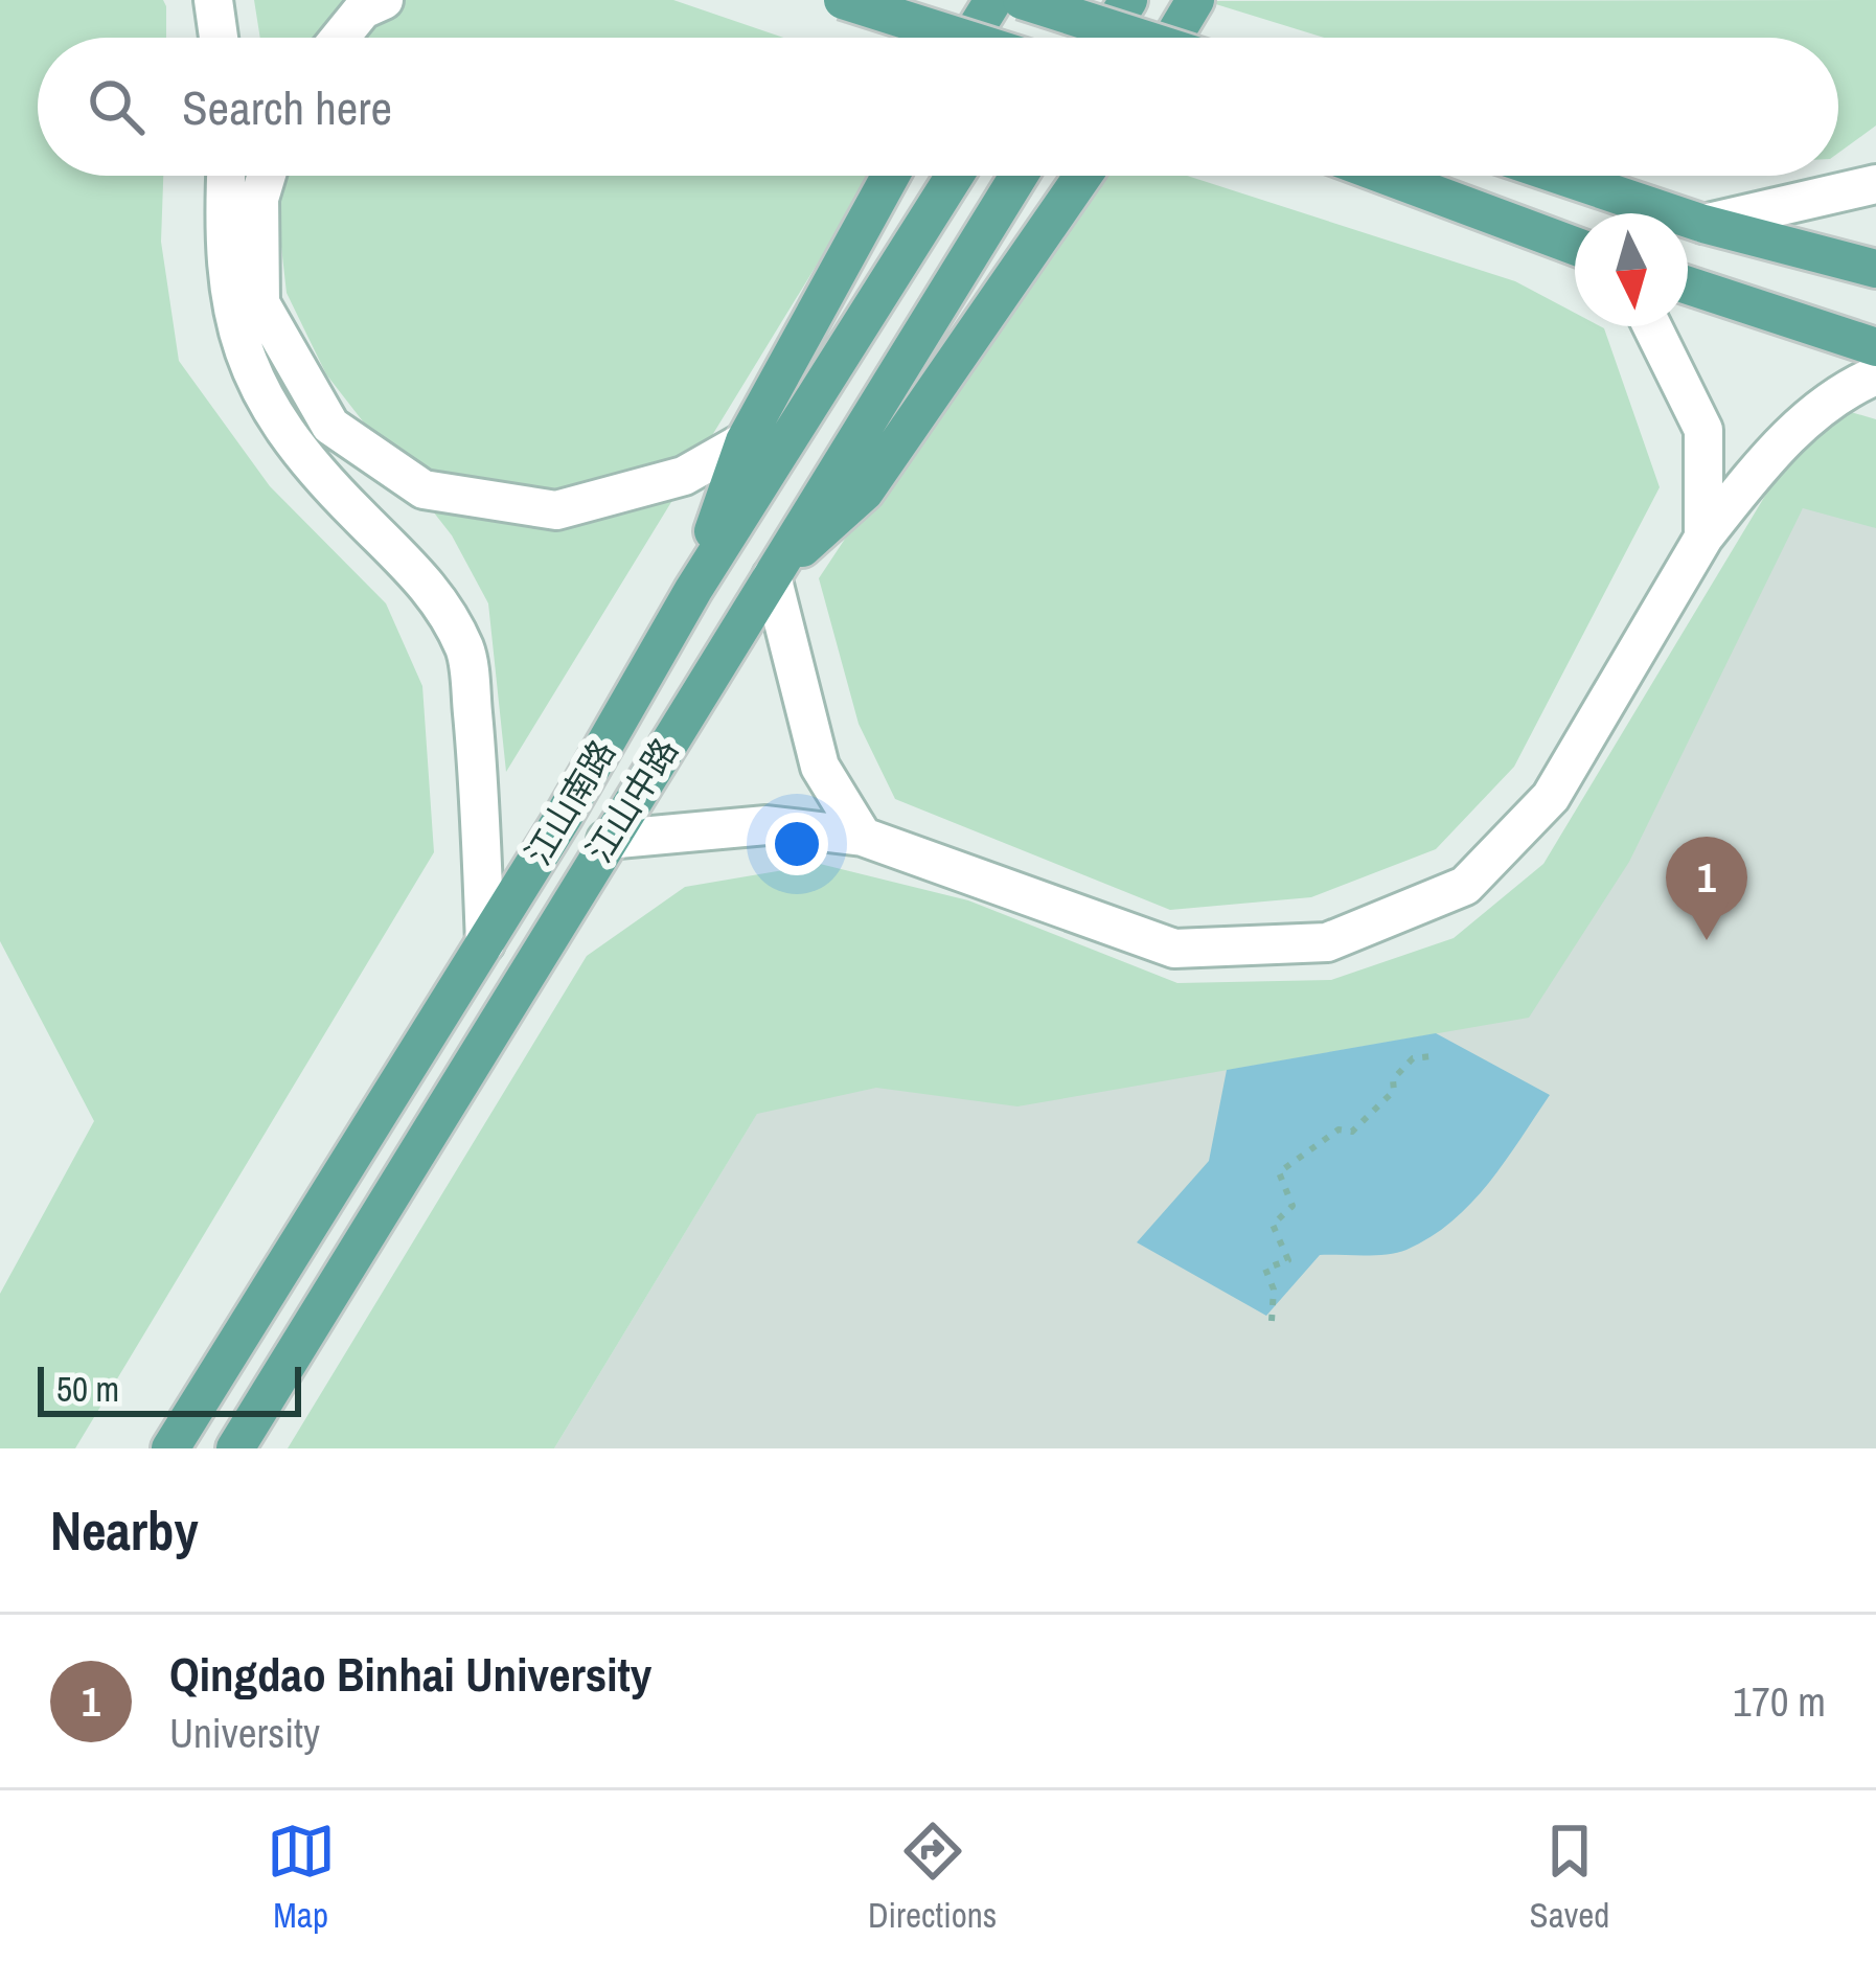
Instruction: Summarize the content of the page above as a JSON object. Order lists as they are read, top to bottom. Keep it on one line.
{"streets":{"main road":["江山中路","江山南路"]},"scale_bar":"50 m","north":"bottom","page":{"search":"Search here","pins":"1","scale":"50 m","heading":"Nearby","list":[{"mark":"1","name":"Qingdao Binhai University","note":"University","value":"170 m"}],"nav":["Map","Directions","Saved"]}}
